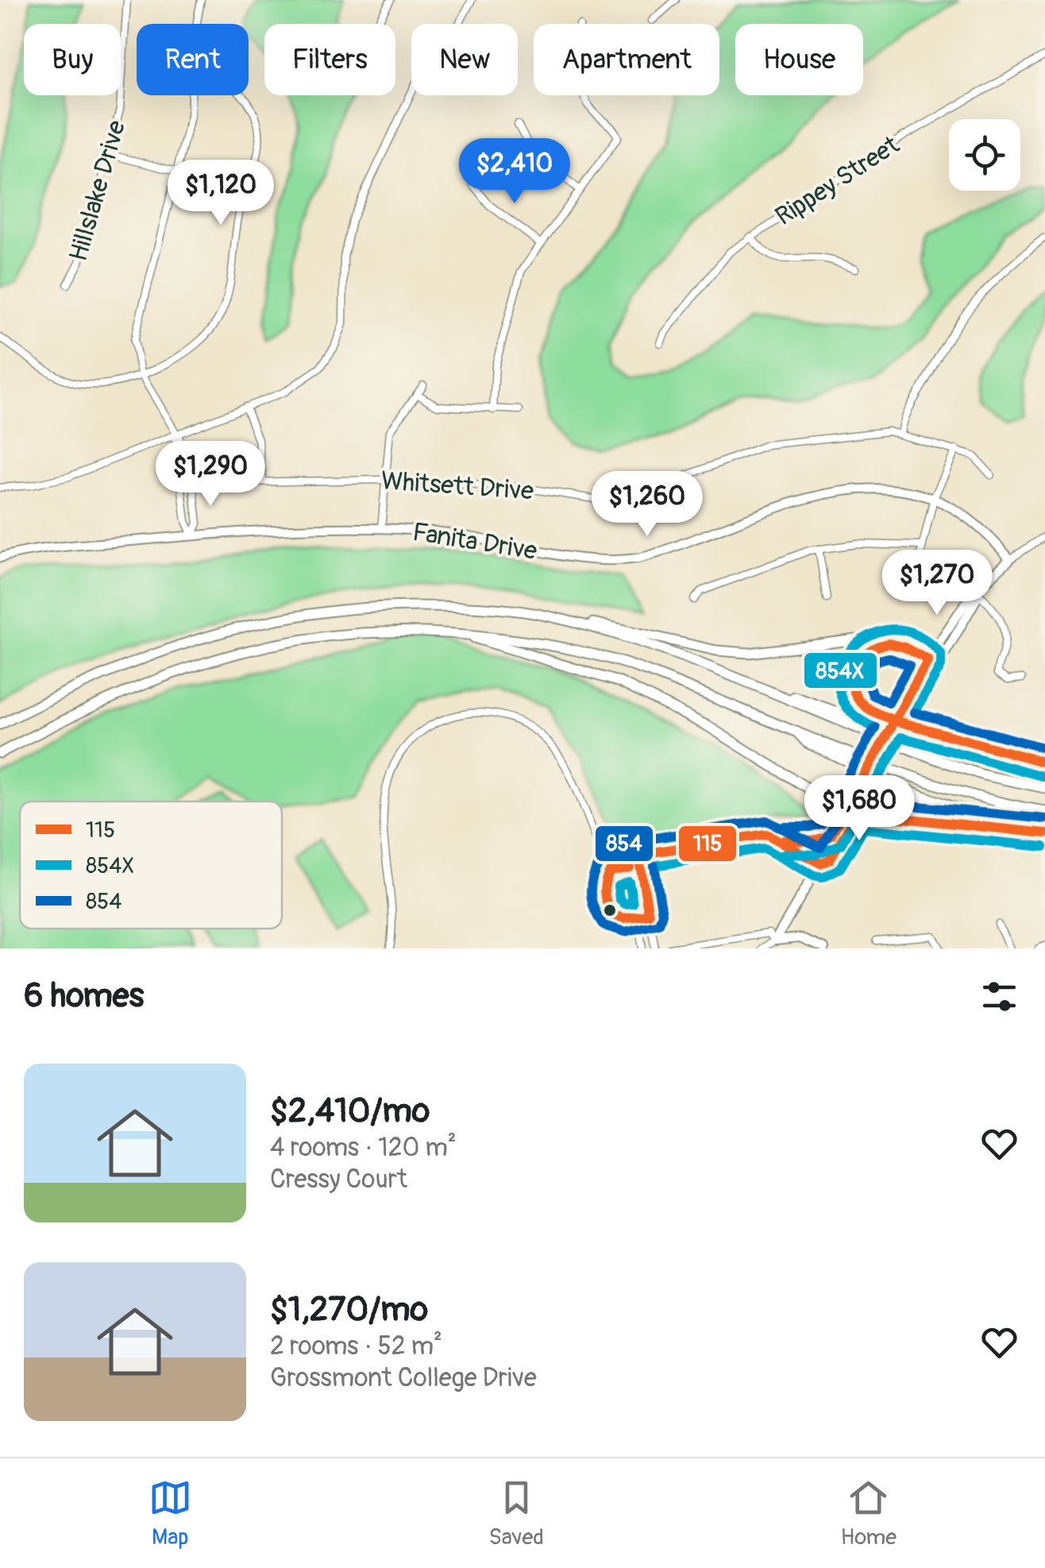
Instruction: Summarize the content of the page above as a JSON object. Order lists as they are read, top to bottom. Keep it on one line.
{"streets":{"main road":["Fanita Drive"],"street":["Rippey Street","Hillslake Drive","Whitsett Drive"]},"lines":["transit line 854X","transit line 115","transit line 854"],"legend":["115","854X","854"],"page":{"chip":["Buy","Rent","Filters","New","Apartment","House"],"price":["$2,410","$1,120","$1,290","$1,260","$1,270","$1,680"],"heading":"6 homes","list":[{"name":"$2,410/mo","note":"4 rooms · 120 m² · Cressy Court"},{"name":"$1,270/mo","note":"2 rooms · 52 m² · Grossmont College Drive"}],"tabs":["Map","Saved","Home"]}}
